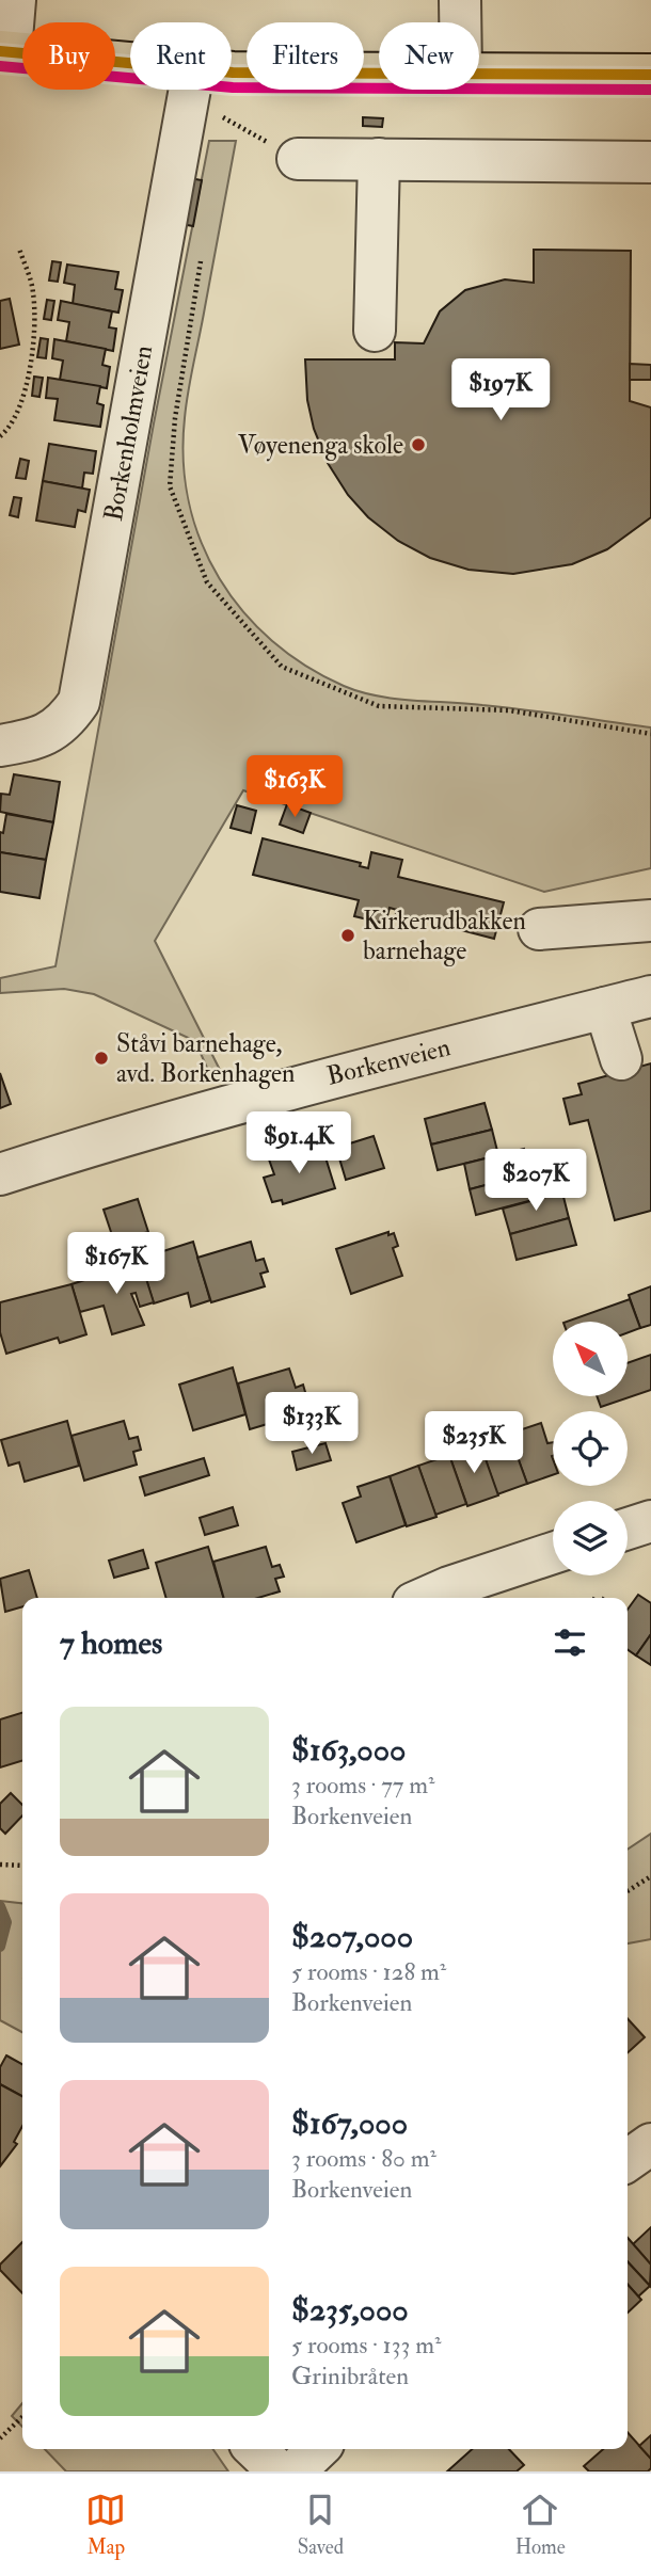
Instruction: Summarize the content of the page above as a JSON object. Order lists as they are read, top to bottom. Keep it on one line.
{"streets":{"street":["Borkenholmveien","Borkenveien"]},"places":["Vøyenenga skole","Kirkerudbakken barnehage","Ståvi barnehage, avd. Borkenhagen"],"north":"top left","page":{"chip":["Buy","Rent","Filters","New"],"price":["$197K","$163K","$91.4K","$207K","$167K","$133K","$235K"],"heading":"7 homes","list":[{"name":"$163,000","note":"3 rooms · 77 m² · Borkenveien"},{"name":"$207,000","note":"5 rooms · 128 m² · Borkenveien"},{"name":"$167,000","note":"3 rooms · 80 m² · Borkenveien"},{"name":"$235,000","note":"5 rooms · 133 m² · Grinibråten"}],"tabs":["Map","Saved","Home"]}}
